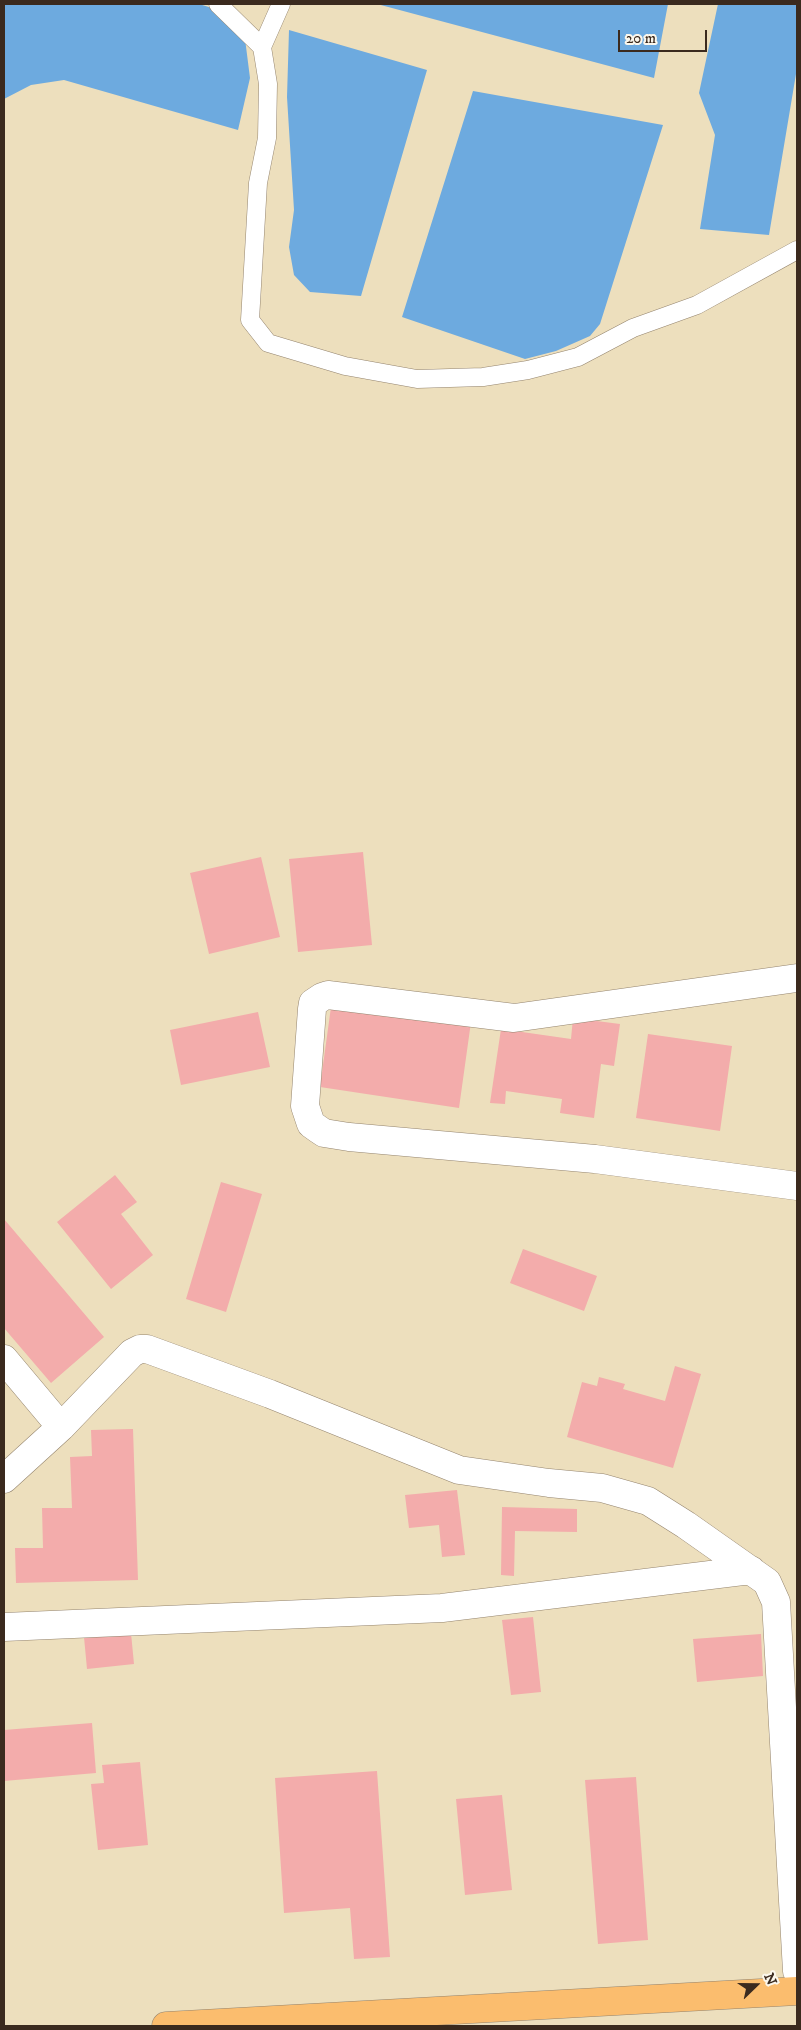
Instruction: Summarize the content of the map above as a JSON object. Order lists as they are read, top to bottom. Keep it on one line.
{"scale_bar":"20 m","north":"right"}
